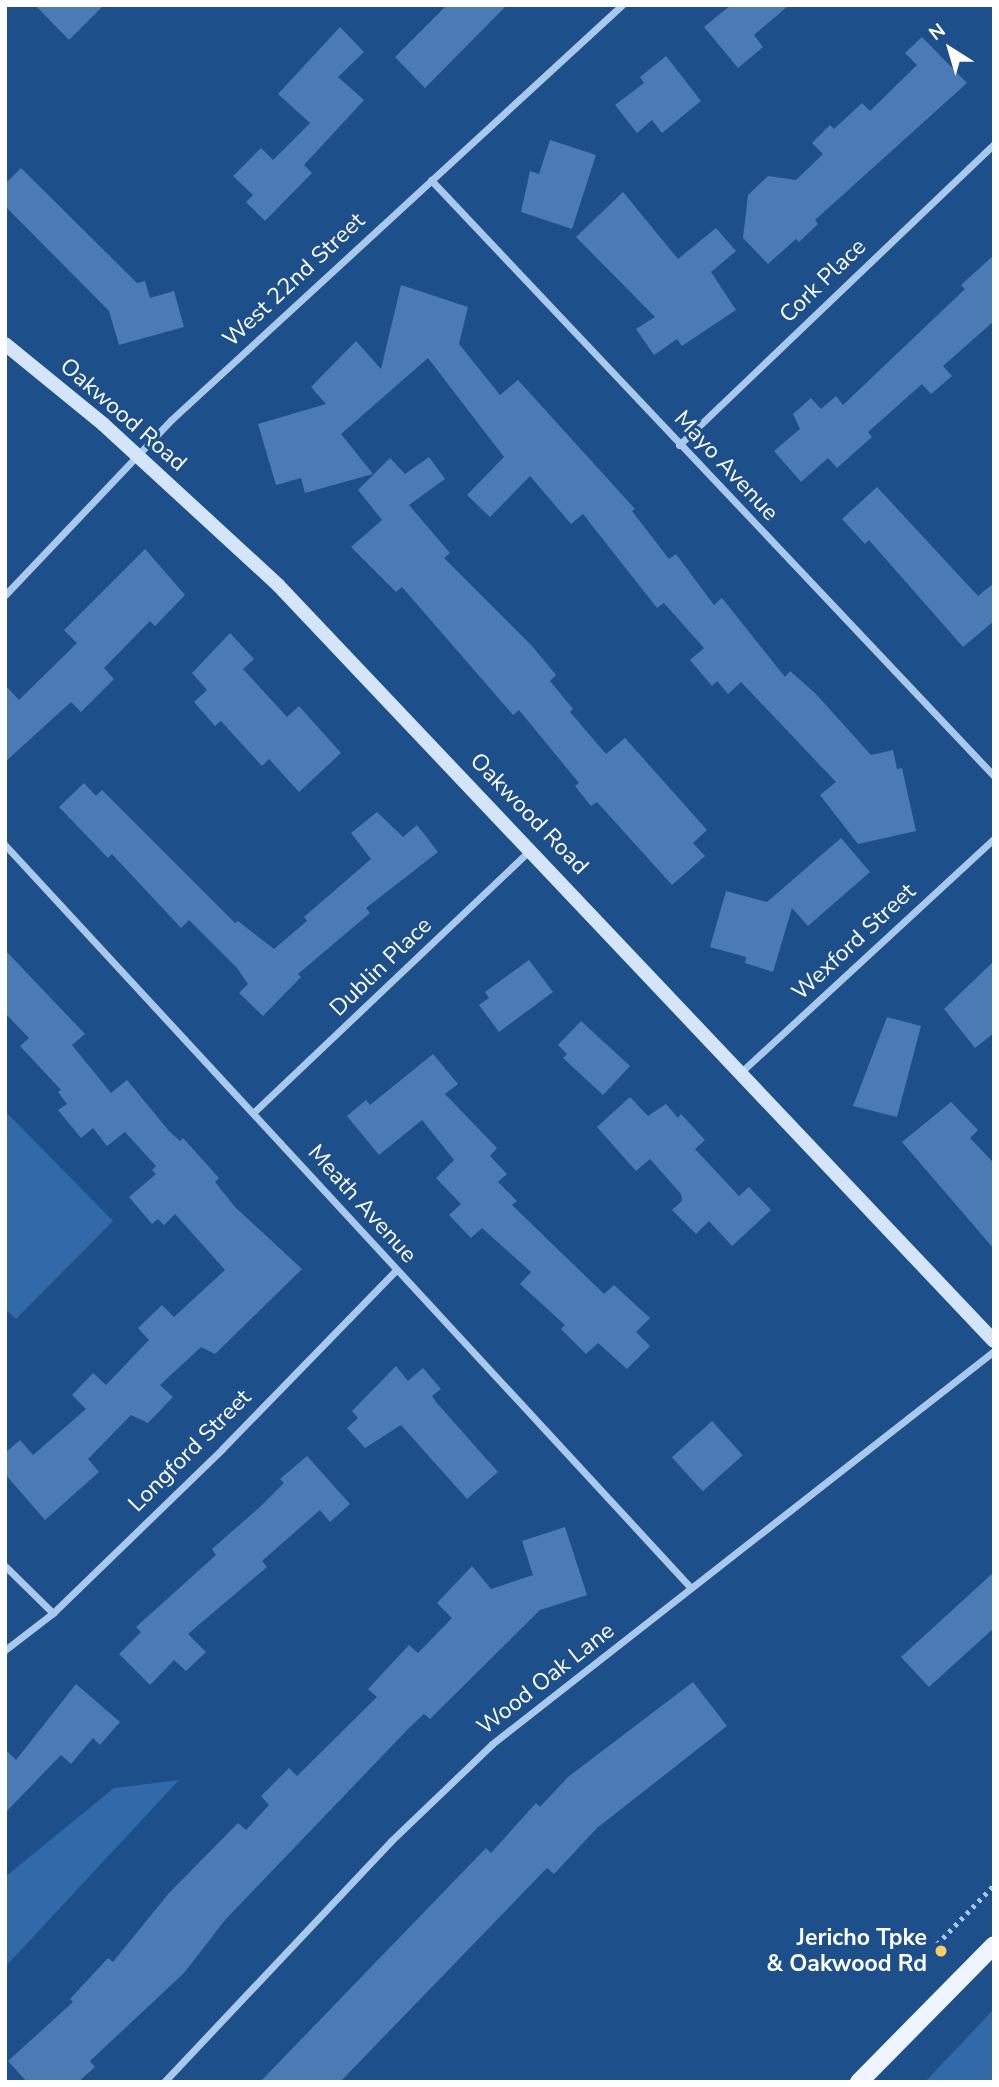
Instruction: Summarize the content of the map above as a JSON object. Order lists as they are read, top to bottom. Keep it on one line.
{"streets":{"main road":["Oakwood Road"],"street":["West 22nd Street","Cork Place","Mayo Avenue","Wexford Street","Dublin Place","Meath Avenue","Longford Street","Wood Oak Lane"]},"crossings":[["West 22nd Street","Oakwood Road"],["West 22nd Street","Mayo Avenue"],["Cork Place","Mayo Avenue"],["Oakwood Road","Wexford Street"],["Oakwood Road","Dublin Place"],["Dublin Place","Meath Avenue"],["Meath Avenue","Longford Street"],["Meath Avenue","Wood Oak Lane"]],"places":["Jericho Tpke & Oakwood Rd"],"north":"top left"}
